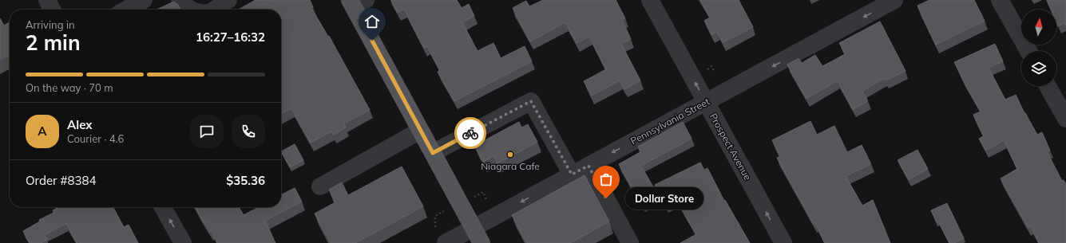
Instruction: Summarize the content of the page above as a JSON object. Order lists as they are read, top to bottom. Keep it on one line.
{"streets":{"street":["Pennsylvania Street","Prospect Avenue"]},"crossings":[["Pennsylvania Street","Prospect Avenue"]],"one_way":["Pennsylvania Street"],"places":["Niagara Cafe","Dollar Store"],"north":"top","page":{"heading":["2 min","Arriving in","16:27–16:32"],"panel":["Alex","Courier · 4.6","Order #8384","$35.36"],"bar":"On the way · 70 m","round":"A","bubble":"Dollar Store"}}
